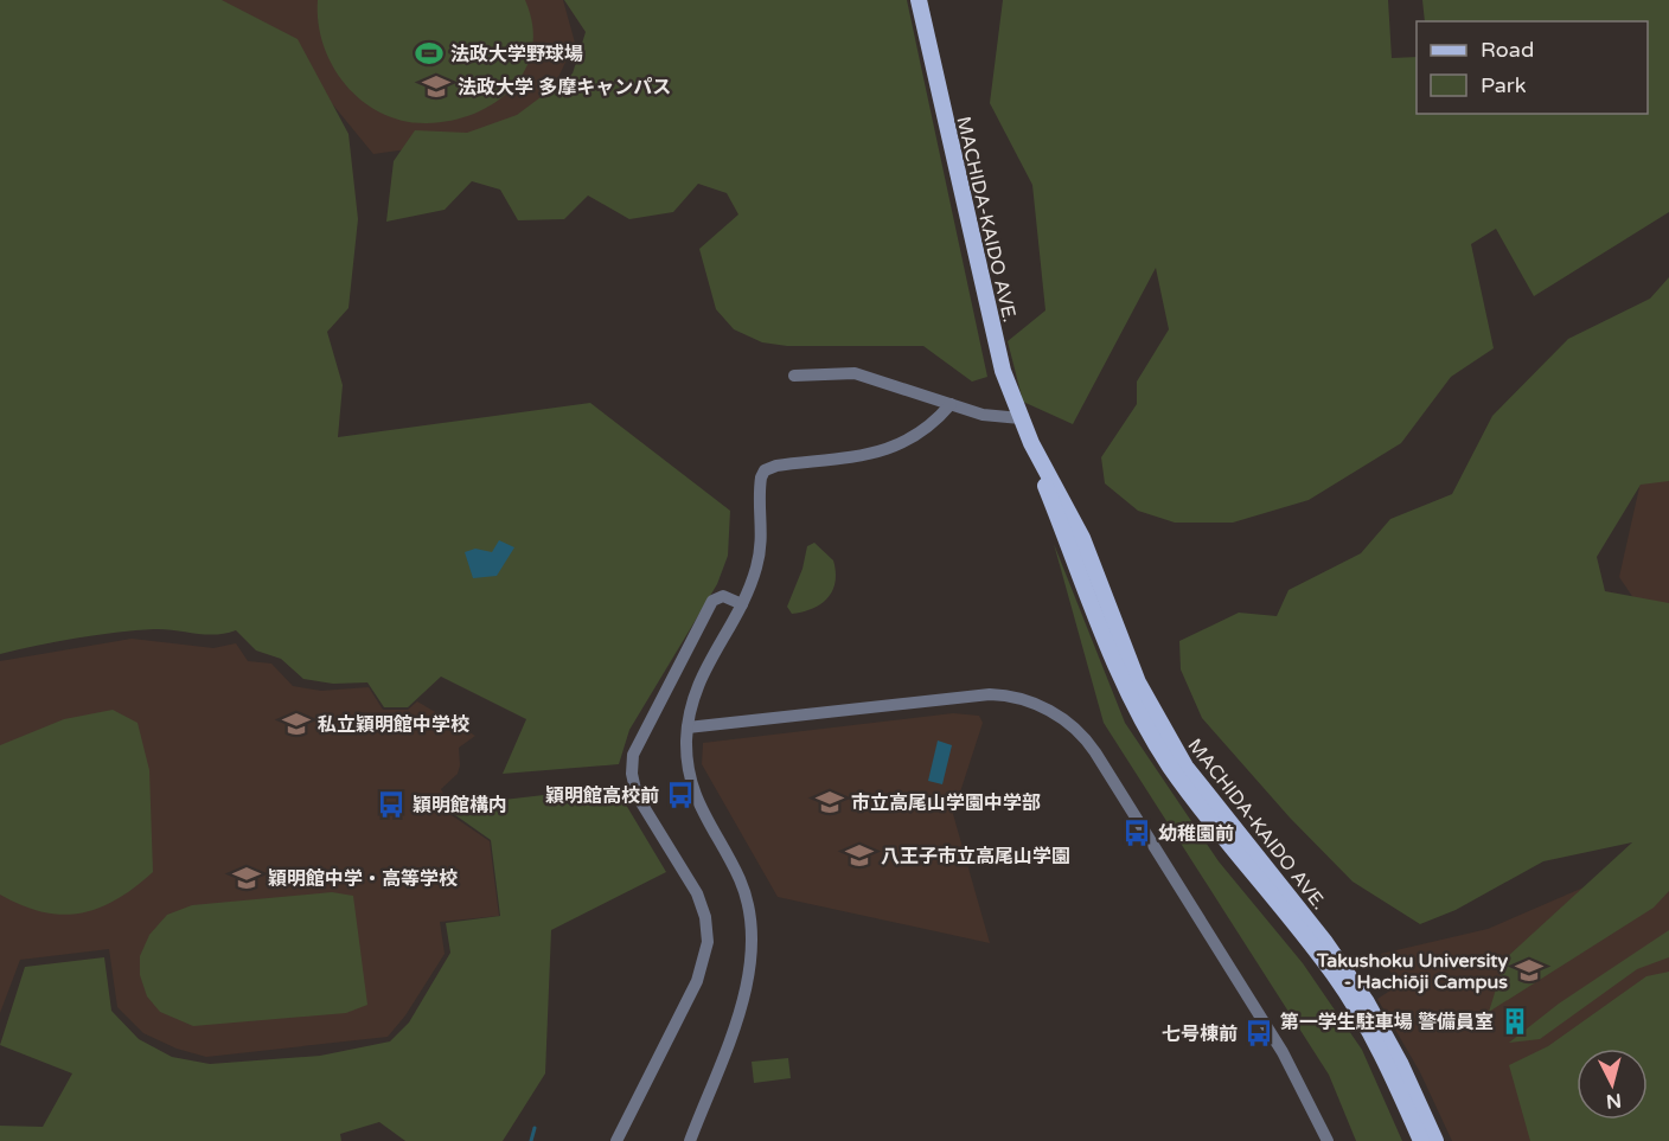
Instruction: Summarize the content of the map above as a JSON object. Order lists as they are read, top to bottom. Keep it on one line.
{"streets":{"main road":["MACHIDA-KAIDO AVE."]},"places":{"sports":["法政大学野球場"],"school or university":["法政大学 多摩キャンパス","私立穎明館中学校","市立高尾山学園中学部","八王子市立高尾山学園","穎明館中学・高等学校","Takushoku University - Hachiōji Campus"],"bus stop":["穎明館高校前","穎明館構内","幼稚園前","七号棟前"],"building":["第一学生駐車場 警備員室"]},"legend":["Road","Park"],"north":"bottom"}
